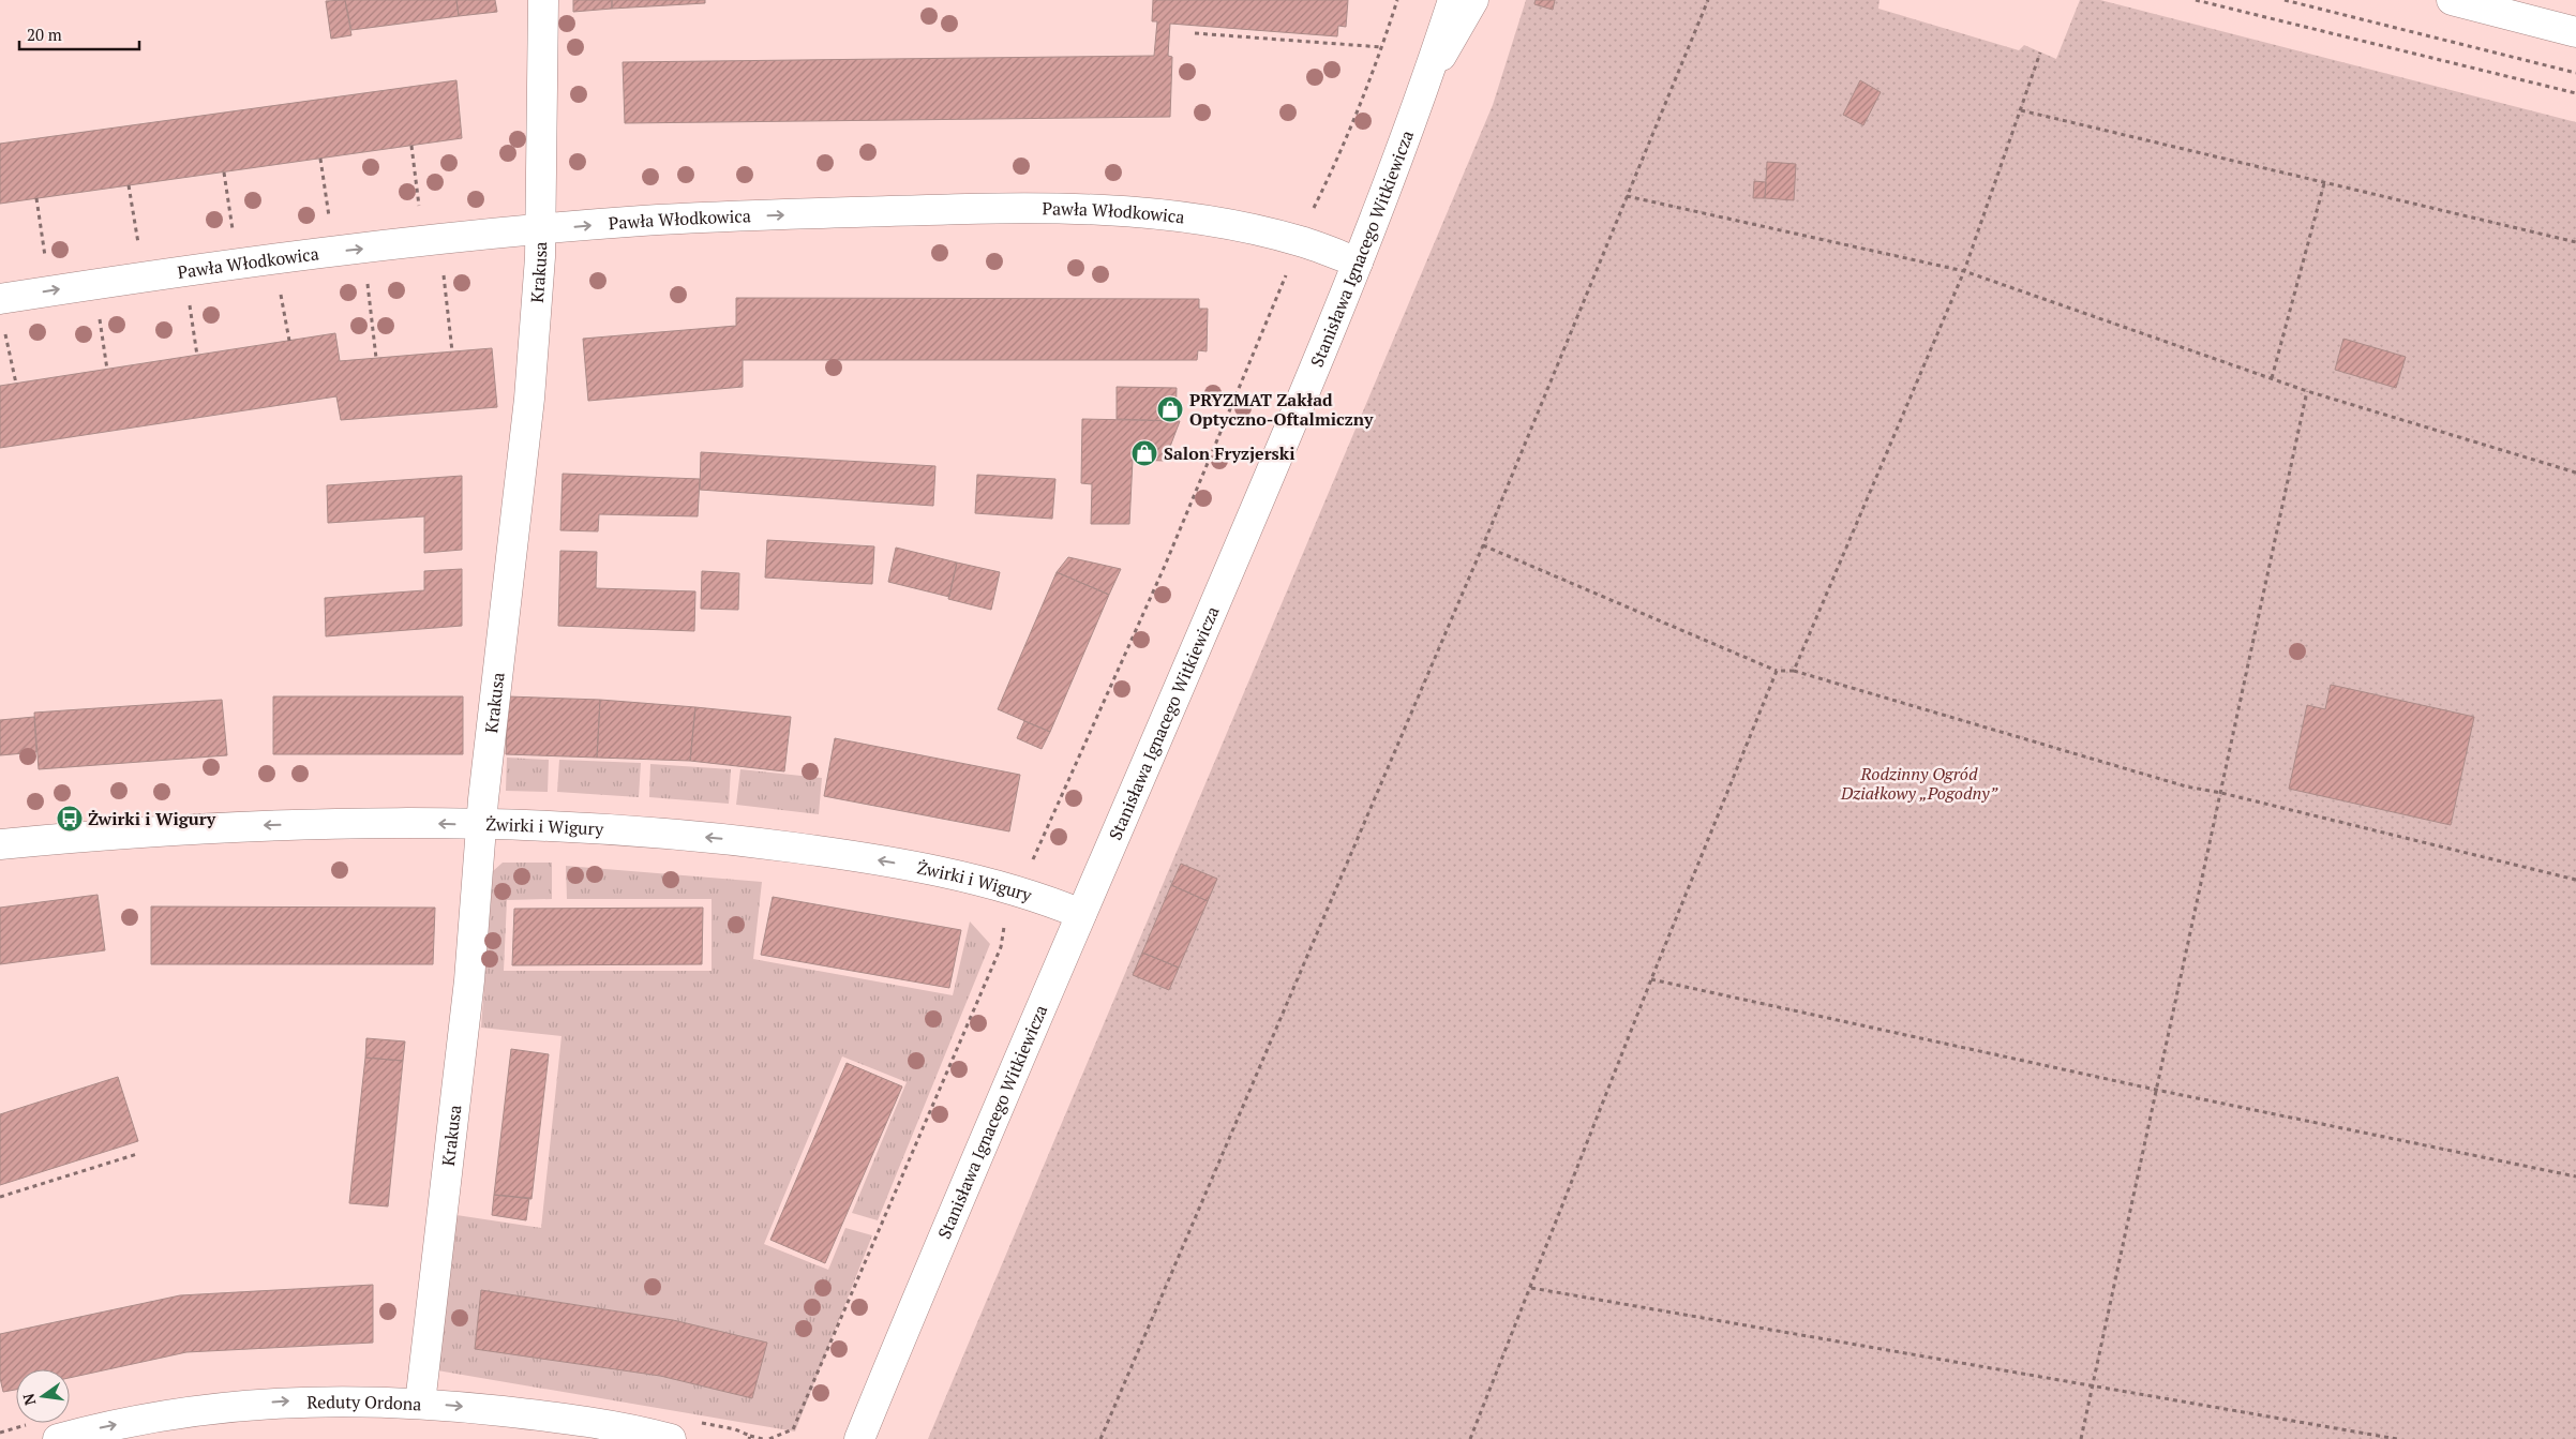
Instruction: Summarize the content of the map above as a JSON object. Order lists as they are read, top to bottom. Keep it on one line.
{"streets":{"street":["Pawła Włodkowica","Stanisława Ignacego Witkiewicza","Krakusa","Żwirki i Wigury","Reduty Ordona"]},"crossings":[["Pawła Włodkowica","Stanisława Ignacego Witkiewicza"],["Pawła Włodkowica","Krakusa"],["Stanisława Ignacego Witkiewicza","Żwirki i Wigury"],["Krakusa","Żwirki i Wigury"],["Krakusa","Reduty Ordona"]],"one_way":["Pawła Włodkowica","Żwirki i Wigury","Reduty Ordona"],"parks":["Rodzinny Ogród Działkowy „Pogodny”"],"places":{"shop":["PRYZMAT Zakład Optyczno-Oftalmiczny","Salon Fryzjerski"],"bus stop":["Żwirki i Wigury"]},"scale_bar":"20 m","north":"left"}
